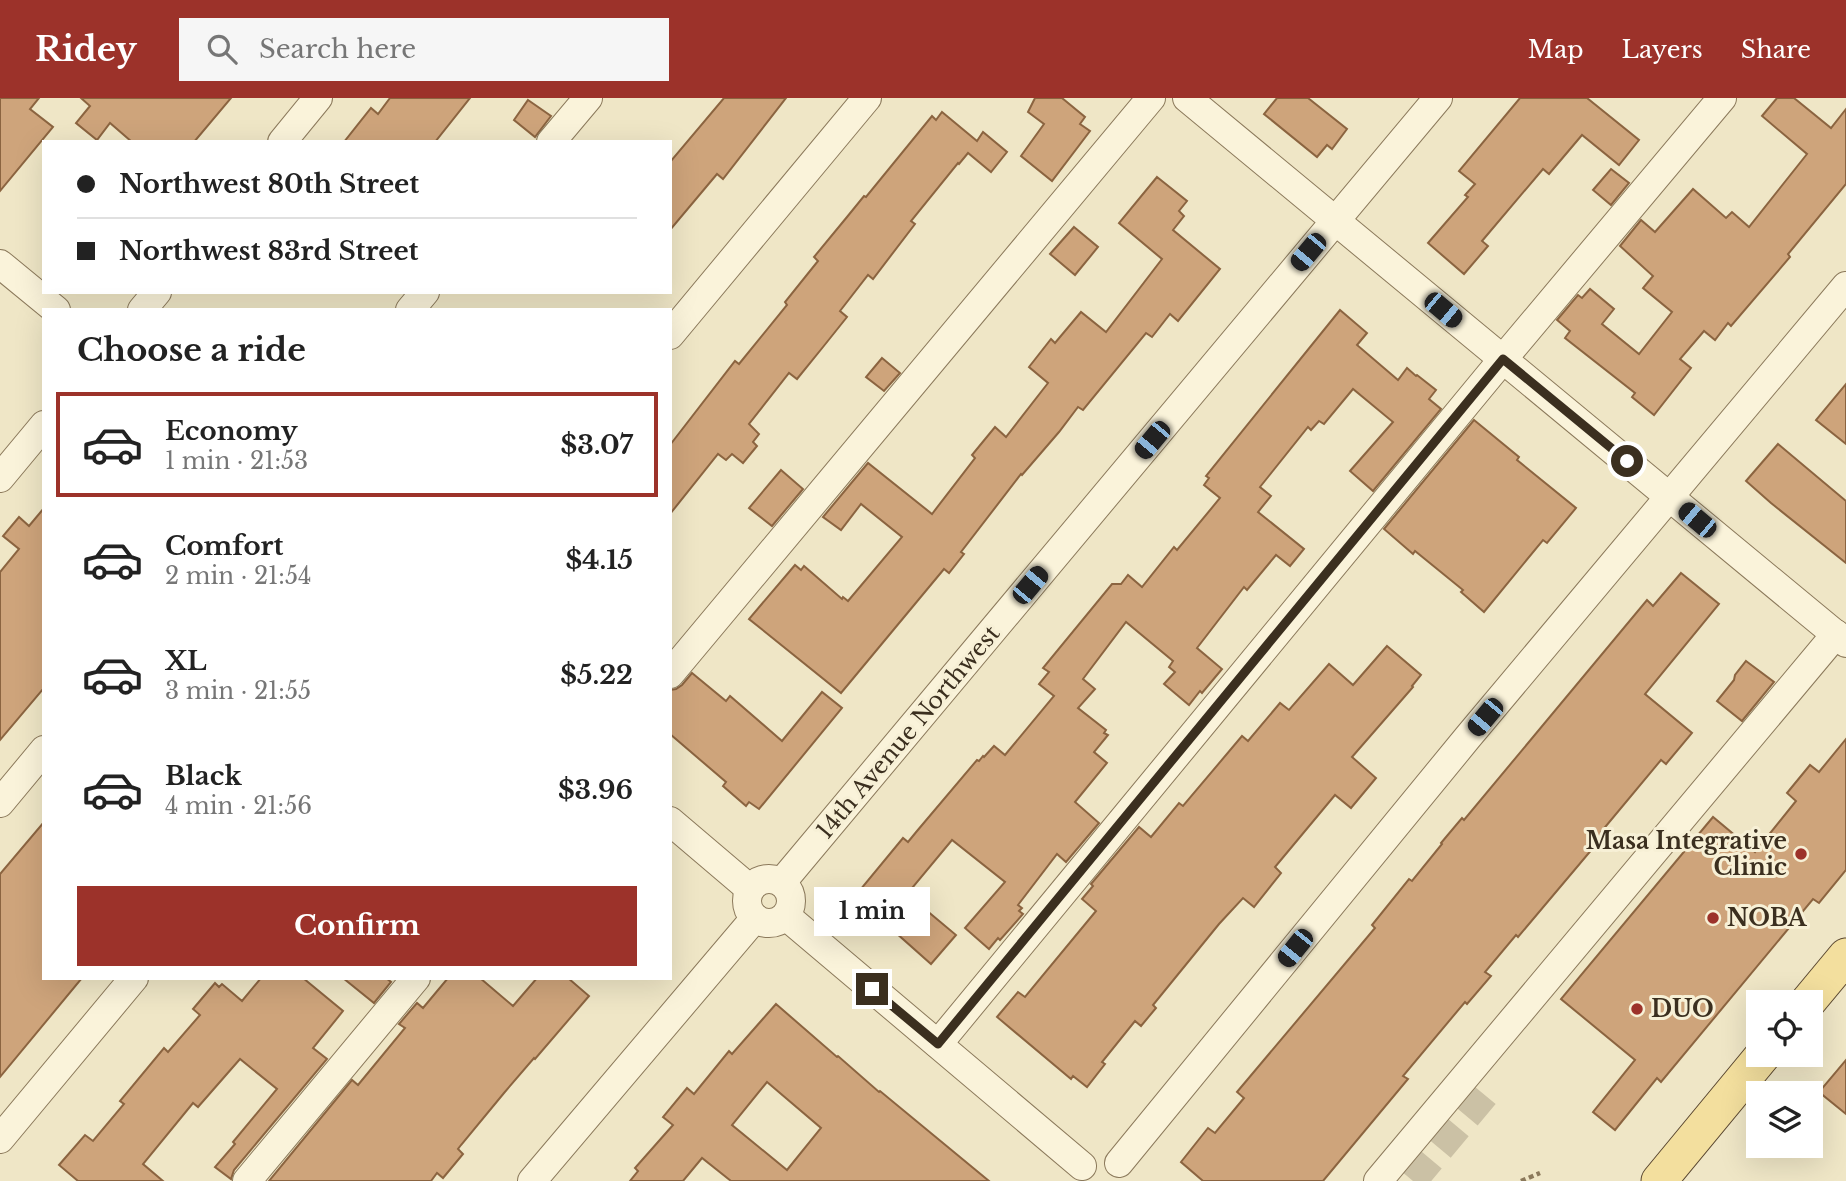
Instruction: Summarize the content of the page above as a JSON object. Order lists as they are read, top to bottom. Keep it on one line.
{"streets":{"street":["14th Avenue Northwest"]},"places":["Masa Integrative Clinic","NOBA","DUO"],"page":{"header":"Ridey","search":"Search here","nav":["Map","Layers","Share"],"banner":["Northwest 80th Street","Northwest 83rd Street"],"heading":"Choose a ride","list":[{"name":"Economy","note":"1 min · 21:53","value":"$3.07"},{"name":"Comfort","note":"2 min · 21:54","value":"$4.15"},{"name":"XL","note":"3 min · 21:55","value":"$5.22"},{"name":"Black","note":"4 min · 21:56","value":"$3.96"}],"buttons":"Confirm","bubble":"1 min"}}
